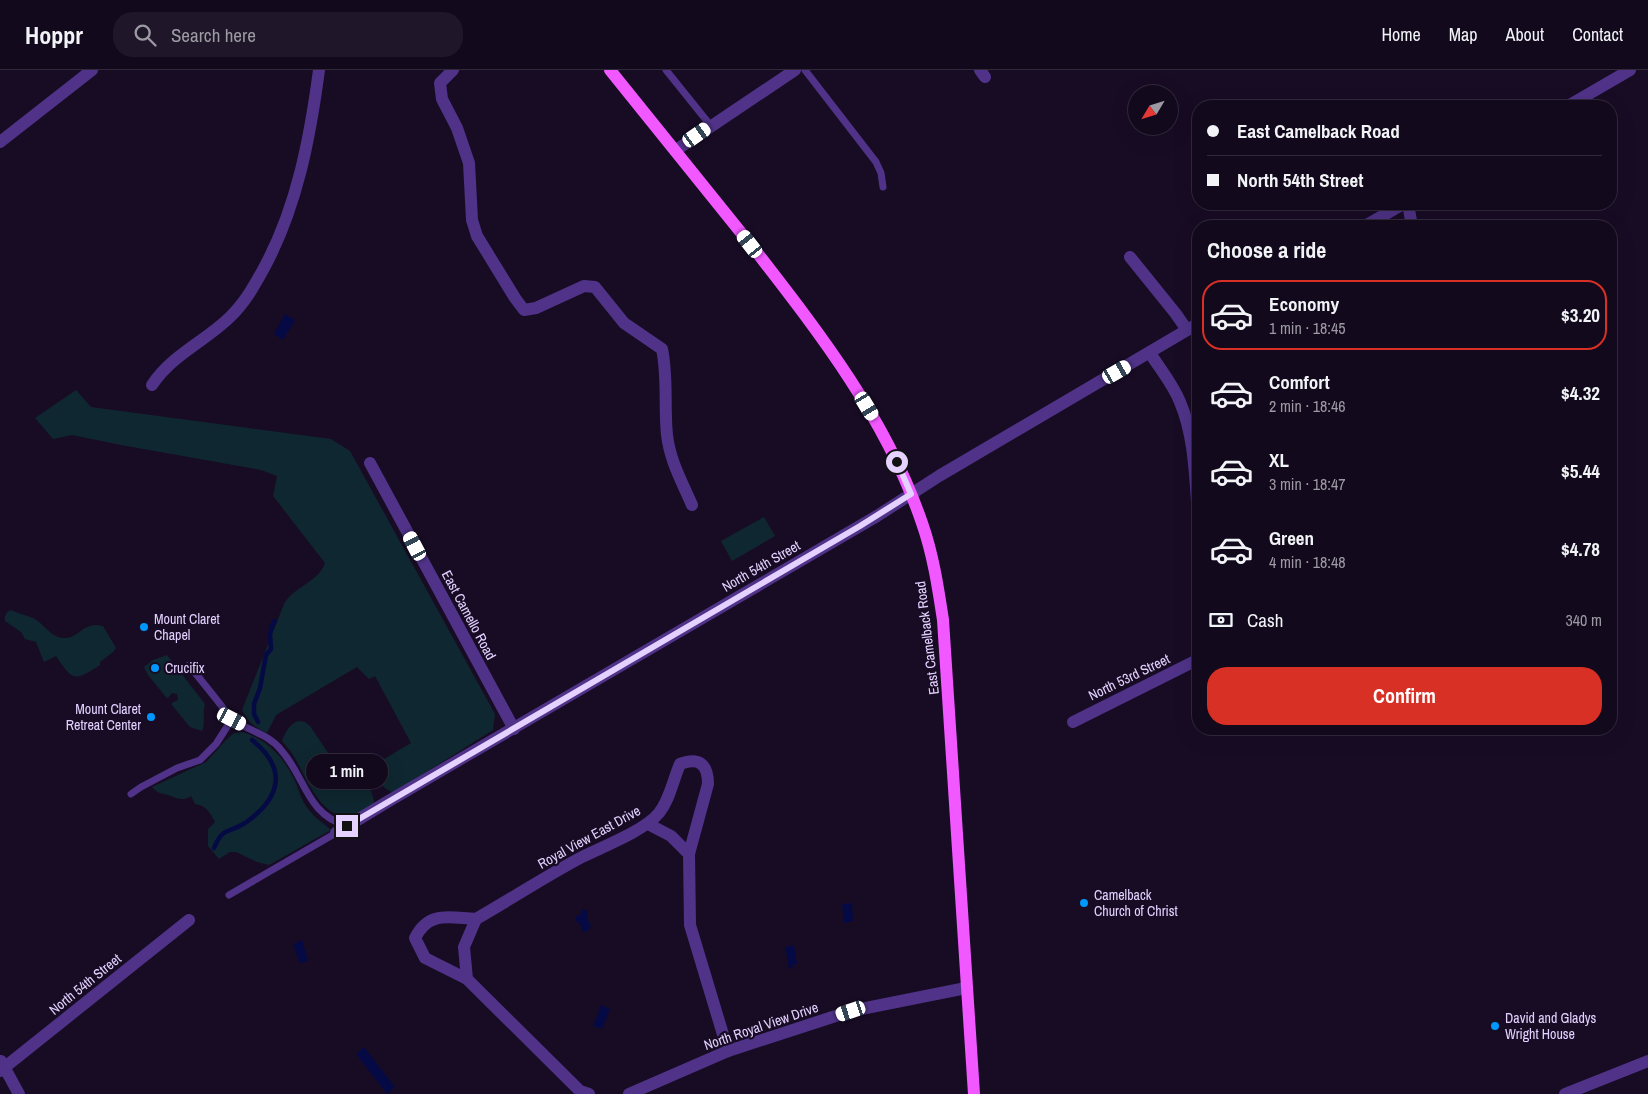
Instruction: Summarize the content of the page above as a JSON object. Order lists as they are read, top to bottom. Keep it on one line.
{"streets":{"main road":["East Camelback Road"],"street":["North 54th Street","East Camello Road","North 53rd Street","Royal View East Drive","North Royal View Drive"]},"crossings":[["North 54th Street","East Camello Road"],["North 54th Street","East Camelback Road"],["East Camelback Road","North Royal View Drive"]],"places":["Mount Claret Chapel","Crucifix","Mount Claret Retreat Center","Camelback Church of Christ","David and Gladys Wright House"],"north":"bottom left","page":{"header":"Hoppr","search":"Search here","nav":["Home","Map","About","Contact"],"banner":["East Camelback Road","North 54th Street"],"heading":"Choose a ride","list":[{"name":"Economy","note":"1 min · 18:45","value":"$3.20"},{"name":"Comfort","note":"2 min · 18:46","value":"$4.32"},{"name":"XL","note":"3 min · 18:47","value":"$5.44"},{"name":"Green","note":"4 min · 18:48","value":"$4.78"}],"pay":["Cash","340 m"],"buttons":"Confirm","bubble":"1 min"}}
